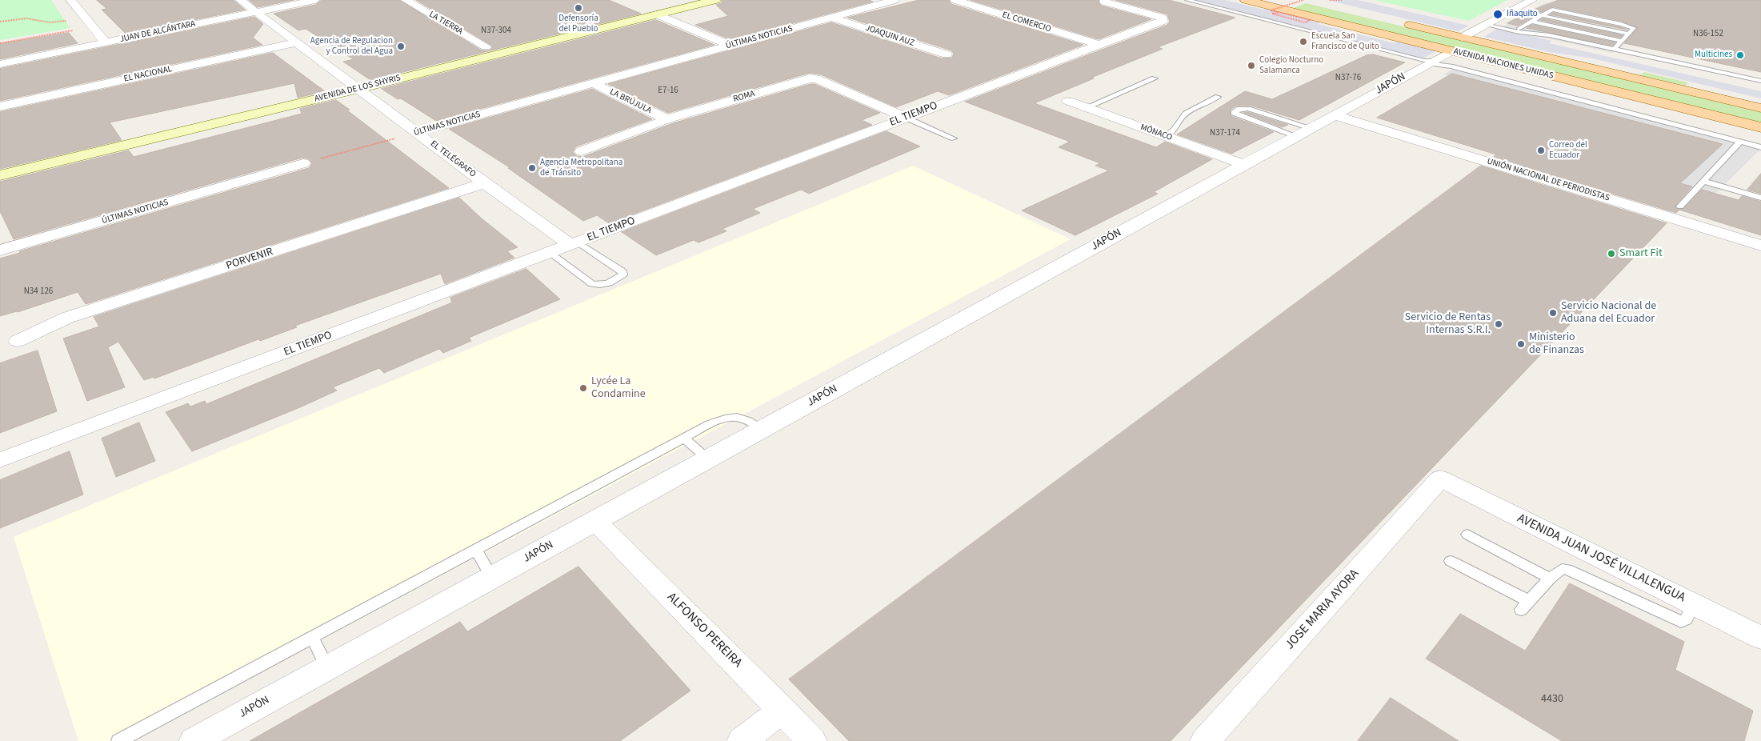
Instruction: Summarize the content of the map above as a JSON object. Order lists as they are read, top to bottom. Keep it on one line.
{"streets":{"main road":["AVENIDA NACIONES UNIDAS","AVENIDA DE LOS SHYRIS"],"street":["EL COMERCIO","LA TIERRA","JUAN DE ALCÁNTARA","JOAQUIN AUZ","ÚLTIMAS NOTICIAS","EL NACIONAL","JAPÓN","ROMA","LA BRÚJULA","EL TIEMPO","MÓNACO","EL TELÉGRAFO","UNIÓN NACIONAL DE PERIODISTAS","PORVENIR","AVENIDA JUAN JOSÉ VILLALENGUA","JOSE MARIA AYORA","ALFONSO PEREIRA"]},"crossings":[["EL COMERCIO","EL TIEMPO"],["LA TIERRA","AVENIDA DE LOS SHYRIS"],["JUAN DE ALCÁNTARA","EL TELÉGRAFO"],["JOAQUIN AUZ","ÚLTIMAS NOTICIAS"],["ÚLTIMAS NOTICIAS","LA BRÚJULA"],["ÚLTIMAS NOTICIAS","EL TELÉGRAFO"],["AVENIDA NACIONES UNIDAS","JAPÓN"],["EL NACIONAL","EL TELÉGRAFO"],["JAPÓN","MÓNACO"],["JAPÓN","UNIÓN NACIONAL DE PERIODISTAS"],["JAPÓN","ALFONSO PEREIRA"],["AVENIDA DE LOS SHYRIS","EL TELÉGRAFO"],["ROMA","LA BRÚJULA"],["ROMA","EL TIEMPO"],["EL TIEMPO","EL TELÉGRAFO"],["EL TELÉGRAFO","PORVENIR"],["AVENIDA JUAN JOSÉ VILLALENGUA","JOSE MARIA AYORA"]],"places":["Defensoría del Pueblo","Iñaquito","Escuela San Francisco de Quito","Agencia de Regulacion y Control del Agua","Multicines","Colegio Nocturno Salamanca","Correo del Ecuador","Agencia Metropolitana de Tránsito","Smart Fit","Servicio Nacional de Aduana del Ecuador","Servicio de Rentas Internas S.R.I.","Ministerio de Finanzas","Lycée La Condamine"],"house_numbers":["N37-304","N36-152","N37-76","E7-16","N37-174","N34 126","4430"]}
